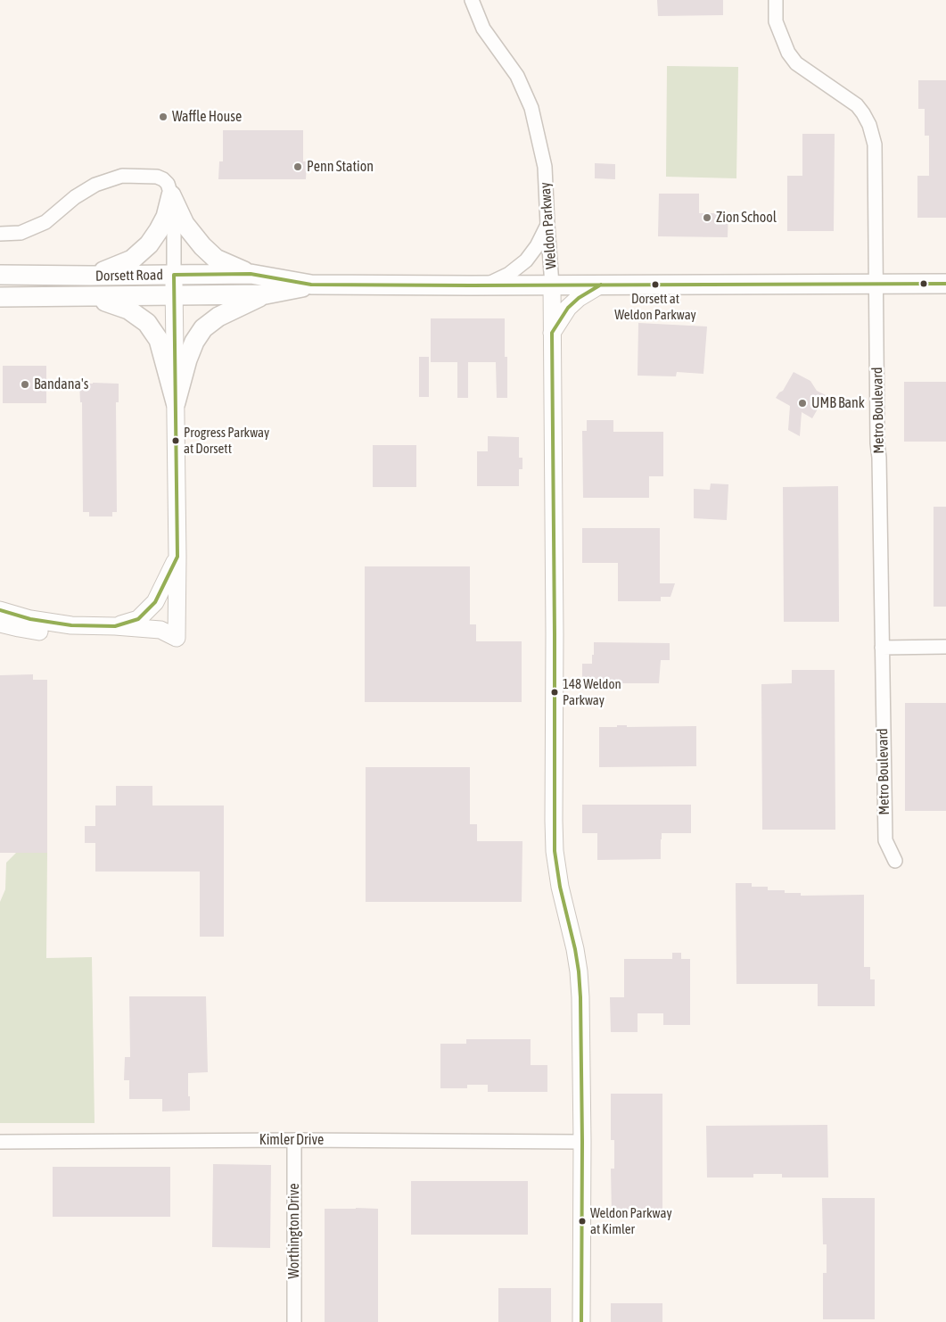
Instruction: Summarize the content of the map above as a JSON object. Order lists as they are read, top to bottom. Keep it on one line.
{"streets":{"main road":["Dorsett Road"],"street":["Weldon Parkway","Metro Boulevard","Kimler Drive","Worthington Drive"]},"crossings":[["Weldon Parkway","Dorsett Road"],["Weldon Parkway","Kimler Drive"],["Dorsett Road","Metro Boulevard"],["Kimler Drive","Worthington Drive"]],"places":["Waffle House","Penn Station","Zion School","Dorsett at Weldon Parkway","Bandana's","UMB Bank","Progress Parkway at Dorsett","148 Weldon Parkway","Weldon Parkway at Kimler"]}
